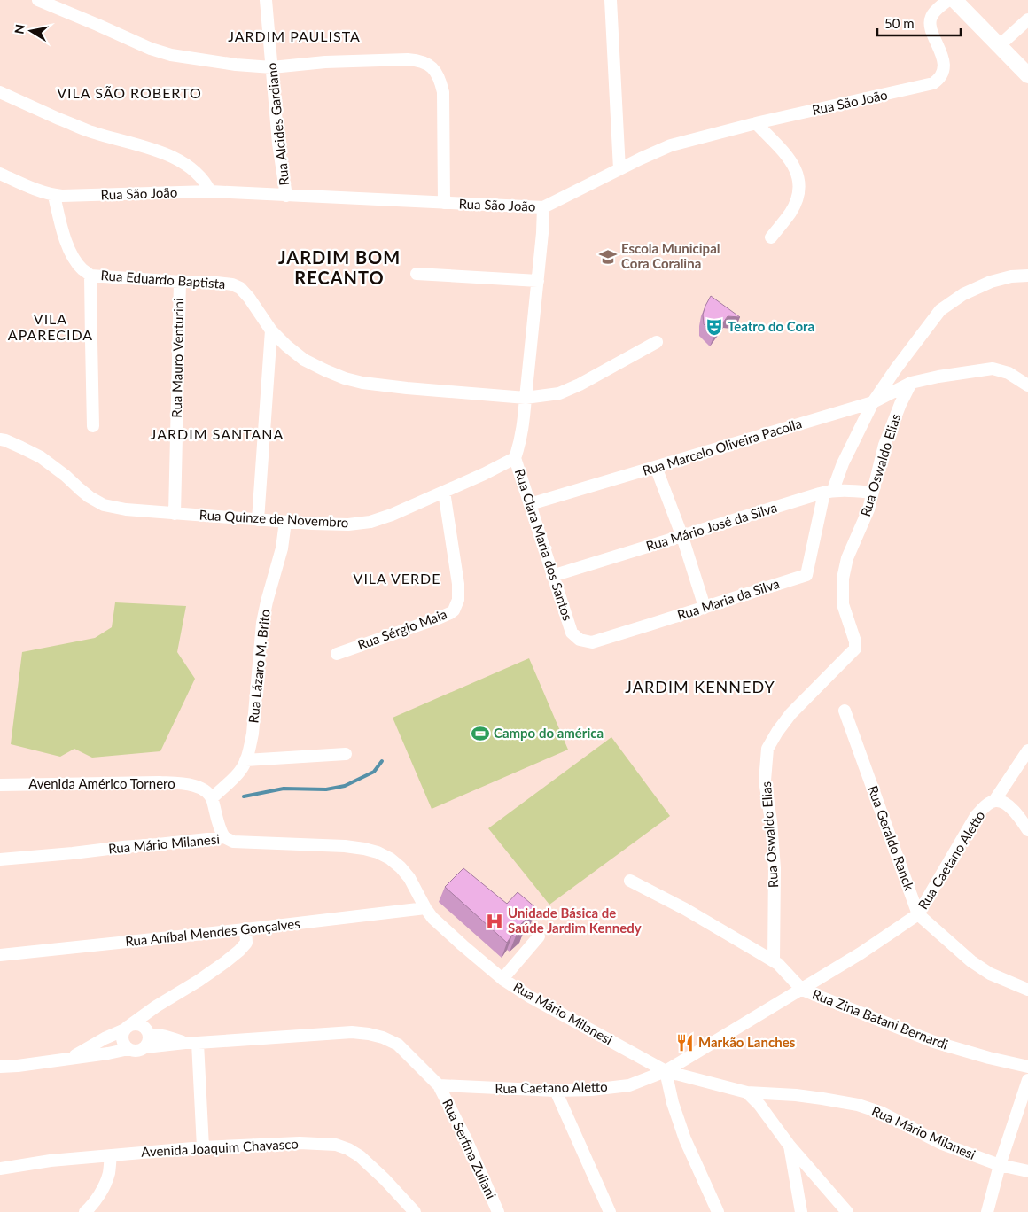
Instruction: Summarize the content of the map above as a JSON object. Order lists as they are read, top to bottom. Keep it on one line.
{"streets":{"street":["Rua São João","Rua Alcides Gardiano","Rua Eduardo Baptista","Rua Mauro Venturini","Rua Marcelo Oliveira Pacolla","Rua Oswaldo Elias","Rua Quinze de Novembro","Rua Mário José da Silva","Rua Clara Maria dos Santos","Rua Maria da Silva","Rua Sérgio Maia","Rua Lázaro M. Brito","Avenida Américo Tornero","Rua Geraldo Ranck","Rua Mário Milanesi","Rua Caetano Aletto","Rua Aníbal Mendes Gonçalves","Rua Zina Batani Bernardi","Avenida Joaquim Chavasco","Rua Serfina Zuliani"]},"crossings":[["Rua São João","Rua Alcides Gardiano"],["Rua São João","Rua Eduardo Baptista"],["Rua Eduardo Baptista","Rua Mauro Venturini"],["Rua Mauro Venturini","Rua Quinze de Novembro"],["Rua Marcelo Oliveira Pacolla","Rua Oswaldo Elias"],["Rua Marcelo Oliveira Pacolla","Rua Clara Maria dos Santos"],["Rua Marcelo Oliveira Pacolla","Rua Maria da Silva"],["Rua Oswaldo Elias","Rua Mário José da Silva"],["Rua Oswaldo Elias","Rua Zina Batani Bernardi"],["Rua Quinze de Novembro","Rua Clara Maria dos Santos"],["Rua Quinze de Novembro","Rua Sérgio Maia"],["Rua Quinze de Novembro","Rua Lázaro M. Brito"],["Rua Mário José da Silva","Rua Clara Maria dos Santos"],["Rua Mário José da Silva","Rua Maria da Silva"],["Rua Clara Maria dos Santos","Rua Maria da Silva"],["Rua Lázaro M. Brito","Avenida Américo Tornero"],["Rua Geraldo Ranck","Rua Caetano Aletto"],["Rua Mário Milanesi","Rua Caetano Aletto"],["Rua Mário Milanesi","Rua Aníbal Mendes Gonçalves"],["Rua Caetano Aletto","Rua Zina Batani Bernardi"],["Rua Caetano Aletto","Rua Serfina Zuliani"]],"districts":["JARDIM PAULISTA","VILA SÃO ROBERTO","JARDIM BOM RECANTO","VILA APARECIDA","JARDIM SANTANA","VILA VERDE","JARDIM KENNEDY"],"places":{"school or university":["Escola Municipal Cora Coralina"],"theatre":["Teatro do Cora"],"sports":["Campo do américa"],"hospital":["Unidade Básica de Saúde Jardim Kennedy"],"restaurant":["Markão Lanches"]},"scale_bar":"50 m","north":"left"}
